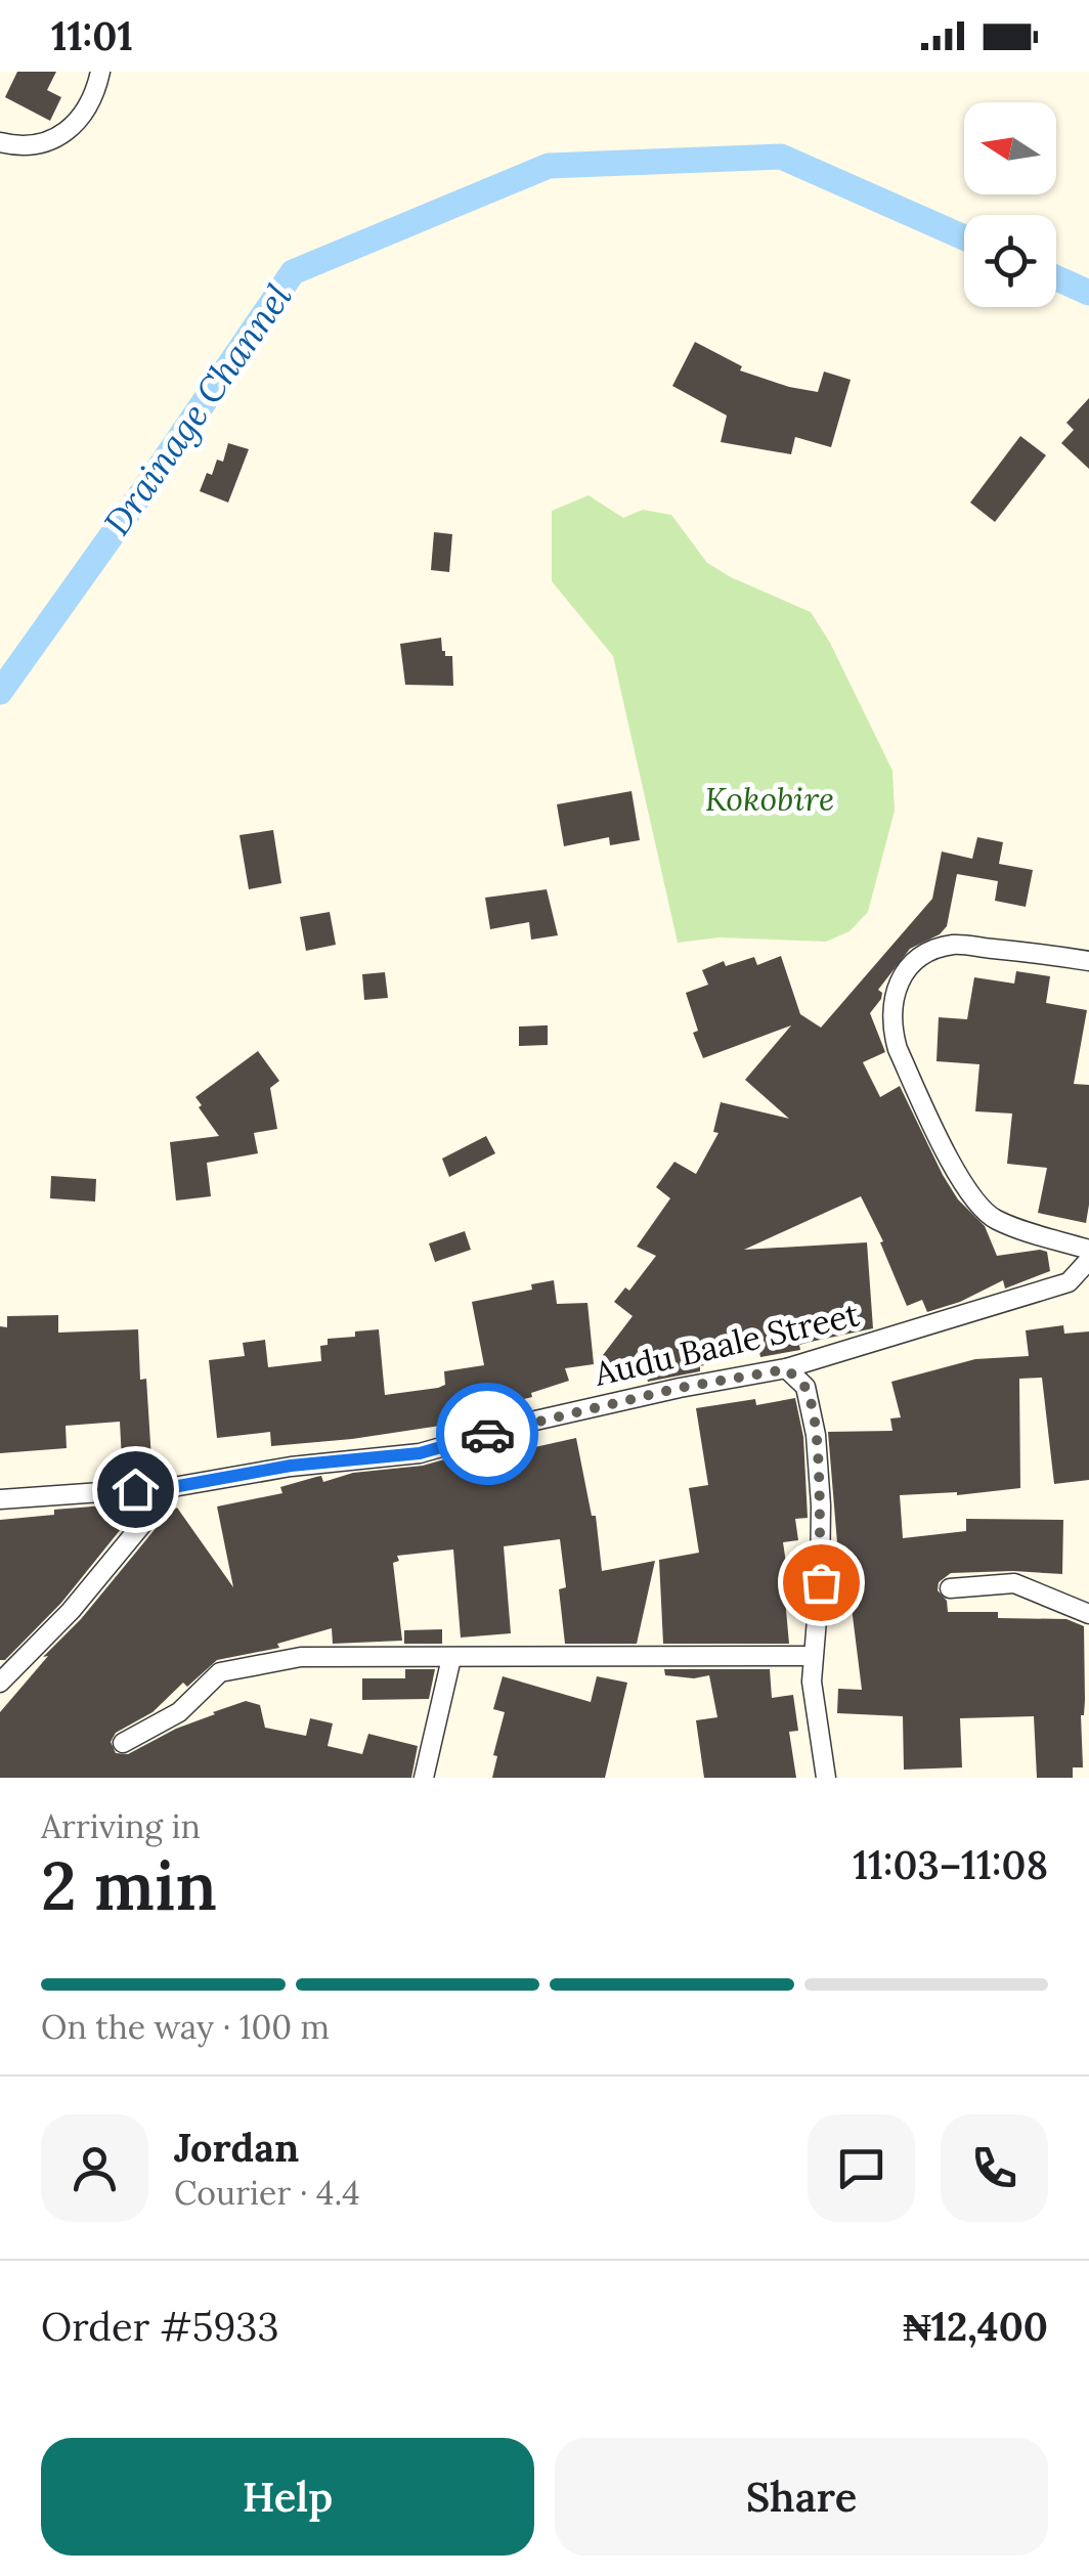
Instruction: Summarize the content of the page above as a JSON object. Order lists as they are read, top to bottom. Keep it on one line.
{"streets":{"street":["Audu Baale Street"]},"water":["Drainage Channel"],"parks":["Kokobire"],"north":"left","page":{"status":"11:01","heading":["2 min","Arriving in","11:03–11:08"],"panel":["Jordan","Courier · 4.4","Order #5933","₦12,400"],"bar":"On the way · 100 m","buttons":["Help","Share"]}}
